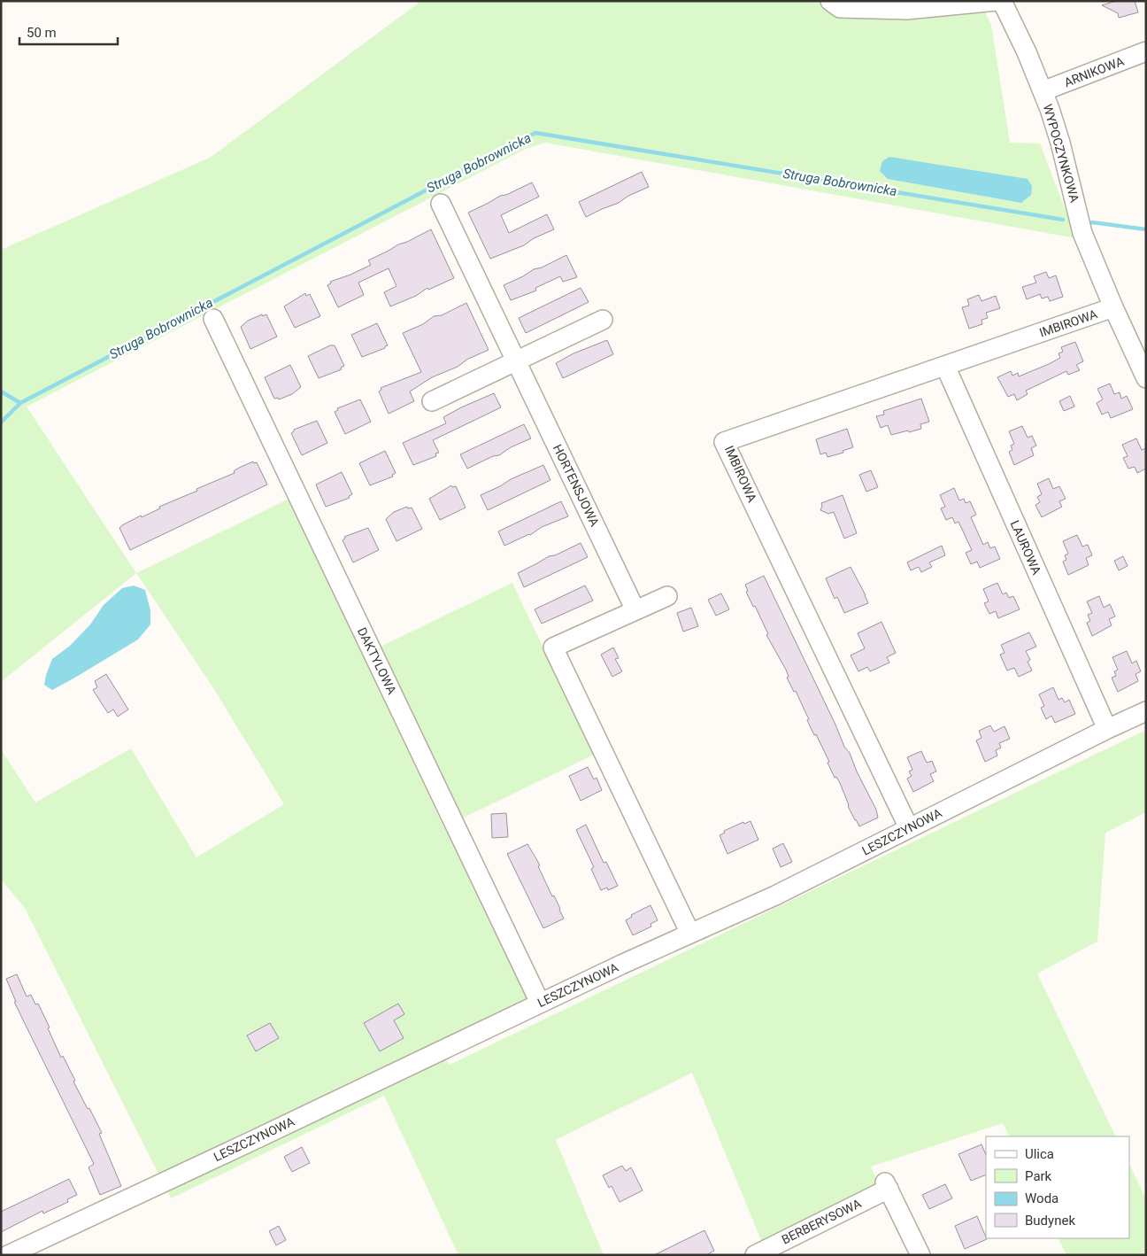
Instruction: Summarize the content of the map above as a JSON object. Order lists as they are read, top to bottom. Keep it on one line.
{"streets":{"street":["ARNIKOWA","WYPOCZYNKOWA","IMBIROWA","HORTENSJOWA","LAUROWA","DAKTYLOWA","LESZCZYNOWA","BERBERYSOWA"]},"crossings":[["ARNIKOWA","WYPOCZYNKOWA"],["WYPOCZYNKOWA","IMBIROWA"],["IMBIROWA","LAUROWA"],["IMBIROWA","LESZCZYNOWA"],["LAUROWA","LESZCZYNOWA"],["DAKTYLOWA","LESZCZYNOWA"]],"water":["Struga Bobrownicka"],"legend":["Ulica","Park","Woda","Budynek"],"scale_bar":"50 m"}
